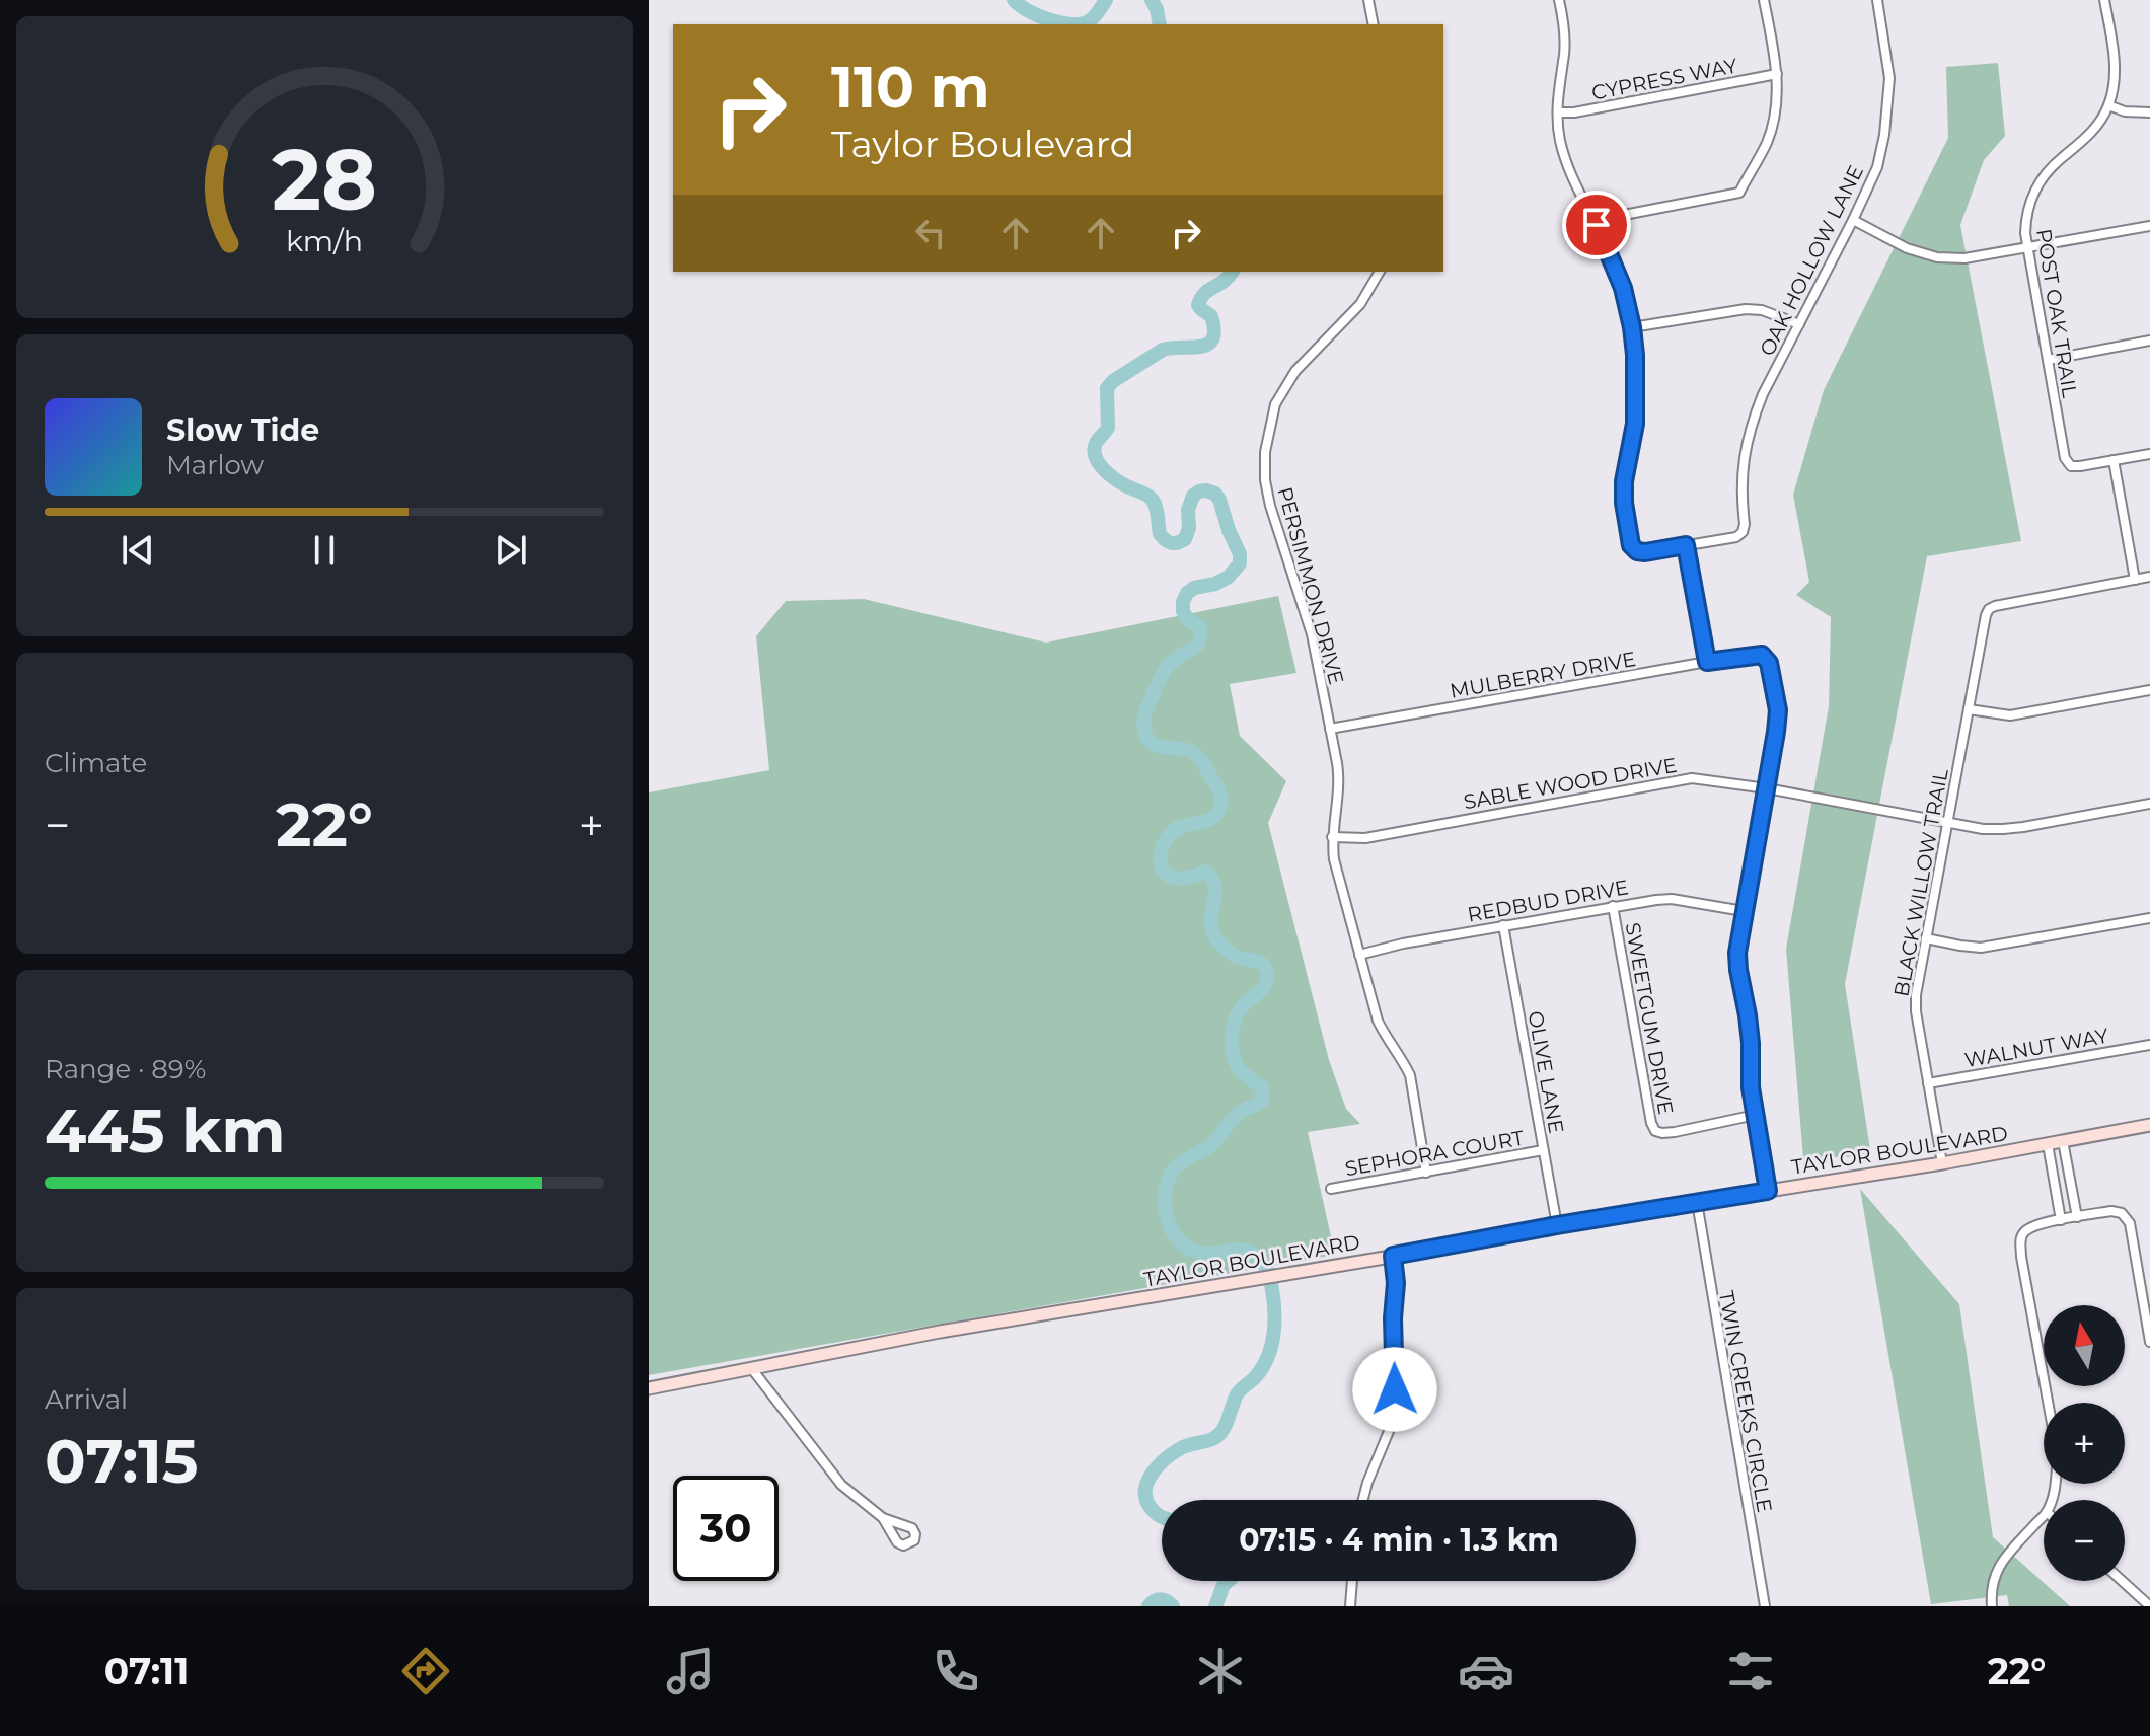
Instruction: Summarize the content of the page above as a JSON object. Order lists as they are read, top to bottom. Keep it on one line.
{"streets":{"street":["CYPRESS WAY","OAK HOLLOW LANE","POST OAK TRAIL","PERSIMMON DRIVE","MULBERRY DRIVE","SABLE WOOD DRIVE","BLACK WILLOW TRAIL","REDBUD DRIVE","SWEETGUM DRIVE","WALNUT WAY","OLIVE LANE","TAYLOR BOULEVARD","SEPHORA COURT","TWIN CREEKS CIRCLE"]},"crossings":[["PERSIMMON DRIVE","MULBERRY DRIVE"],["PERSIMMON DRIVE","SABLE WOOD DRIVE"],["PERSIMMON DRIVE","REDBUD DRIVE"],["PERSIMMON DRIVE","SEPHORA COURT"],["MULBERRY DRIVE","SABLE WOOD DRIVE"],["SABLE WOOD DRIVE","BLACK WILLOW TRAIL"],["BLACK WILLOW TRAIL","WALNUT WAY"],["BLACK WILLOW TRAIL","TAYLOR BOULEVARD"],["REDBUD DRIVE","SWEETGUM DRIVE"],["REDBUD DRIVE","OLIVE LANE"],["OLIVE LANE","TAYLOR BOULEVARD"],["OLIVE LANE","SEPHORA COURT"],["TAYLOR BOULEVARD","TWIN CREEKS CIRCLE"]],"north":"top","page":{"turn":["110 m","Taylor Boulevard"],"song":["Slow Tide","Marlow"],"tile":["Climate",["Range · 89%","445 km"],["Arrival","07:15"]],"heat":["−","22°","+"],"map_buttons":["+","−"],"limit":"30","trip":"07:15 · 4 min · 1.3 km","tabs":["07:11","22°"],"gauge":["28","km/h"]}}
